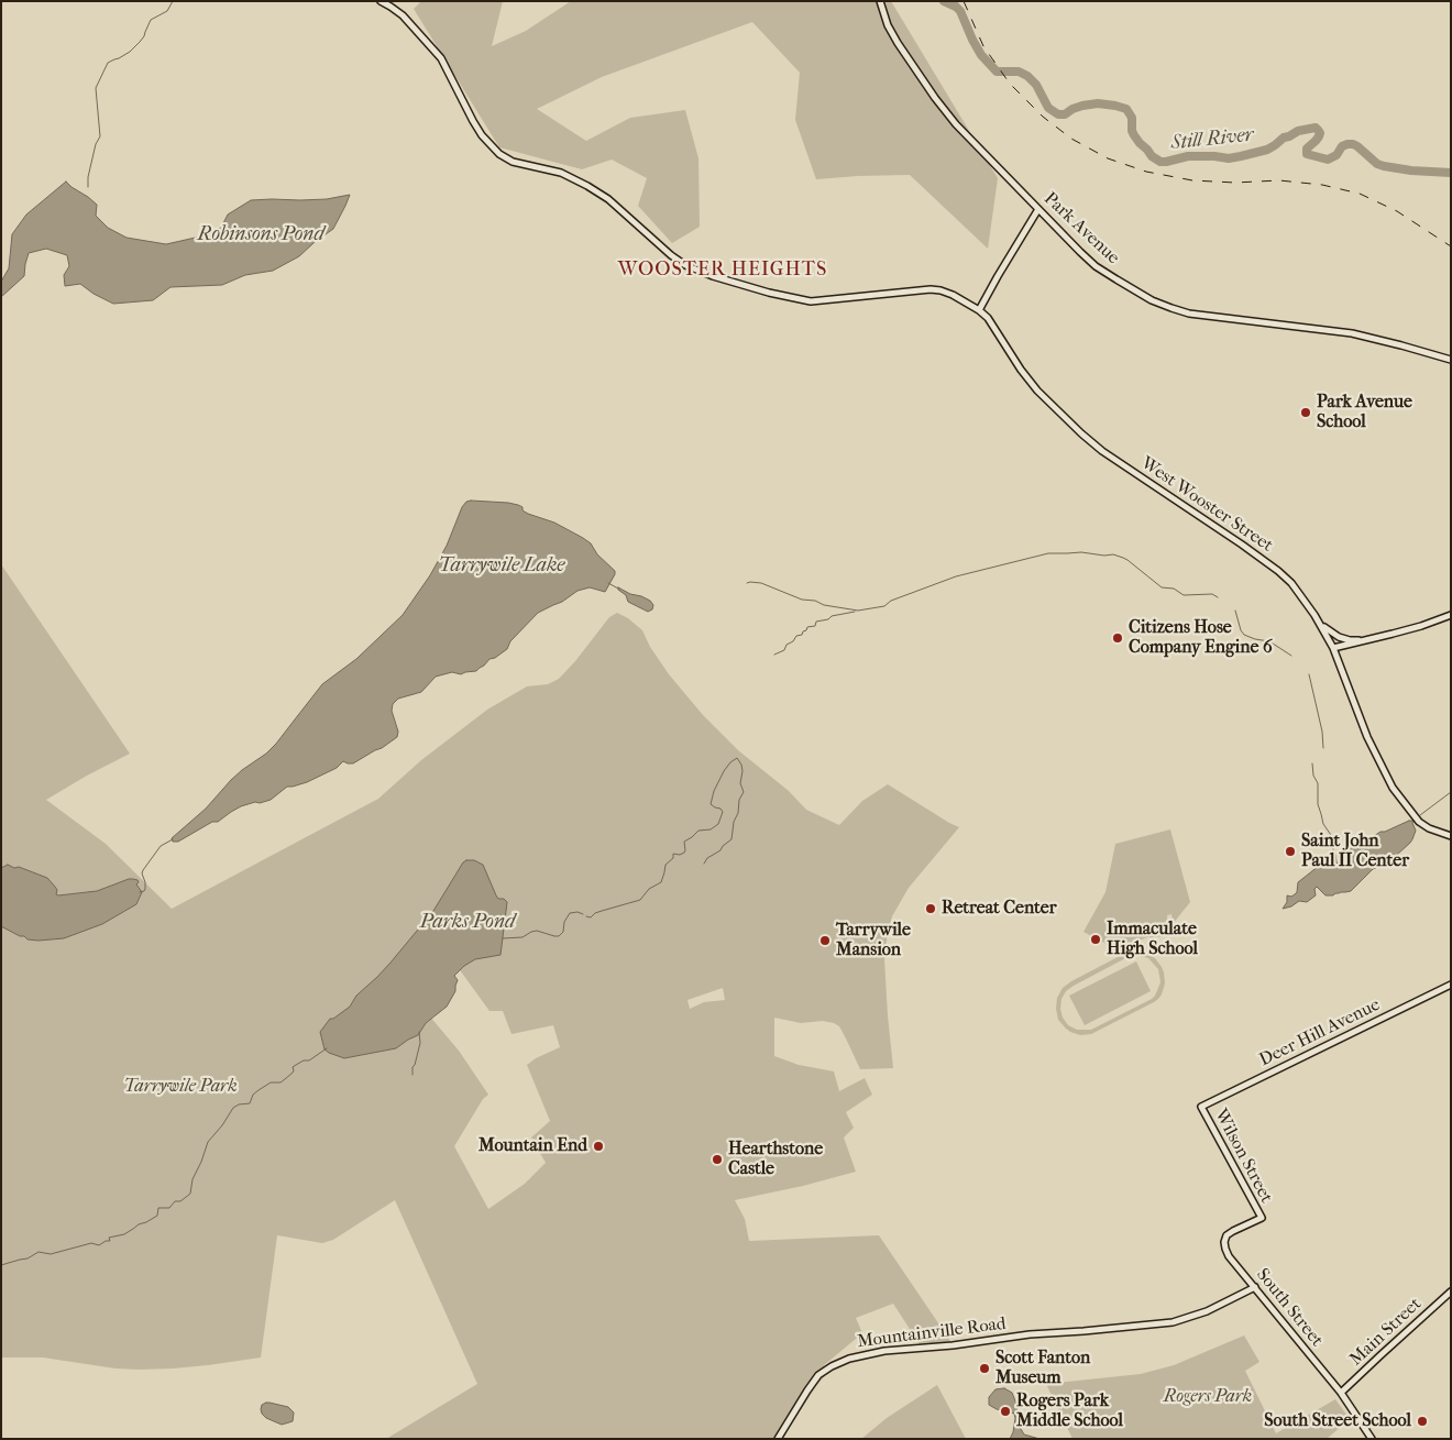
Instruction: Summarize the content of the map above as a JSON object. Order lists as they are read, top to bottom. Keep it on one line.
{"streets":{"street":["Park Avenue","West Wooster Street","Deer Hill Avenue","Wilson Street","South Street","Main Street","Mountainville Road"]},"crossings":[["Deer Hill Avenue","Wilson Street"],["Wilson Street","South Street"],["South Street","Main Street"],["South Street","Mountainville Road"]],"districts":["WOOSTER HEIGHTS"],"water":["Still River","Robinsons Pond","Tarrywile Lake","Parks Pond"],"parks":["Tarrywile Park","Rogers Park"],"places":["Park Avenue School","Citizens Hose Company Engine 6","Saint John Paul II Center","Retreat Center","Immaculate High School","Tarrywile Mansion","Mountain End","Hearthstone Castle","Scott Fanton Museum","Rogers Park Middle School","South Street School"]}
